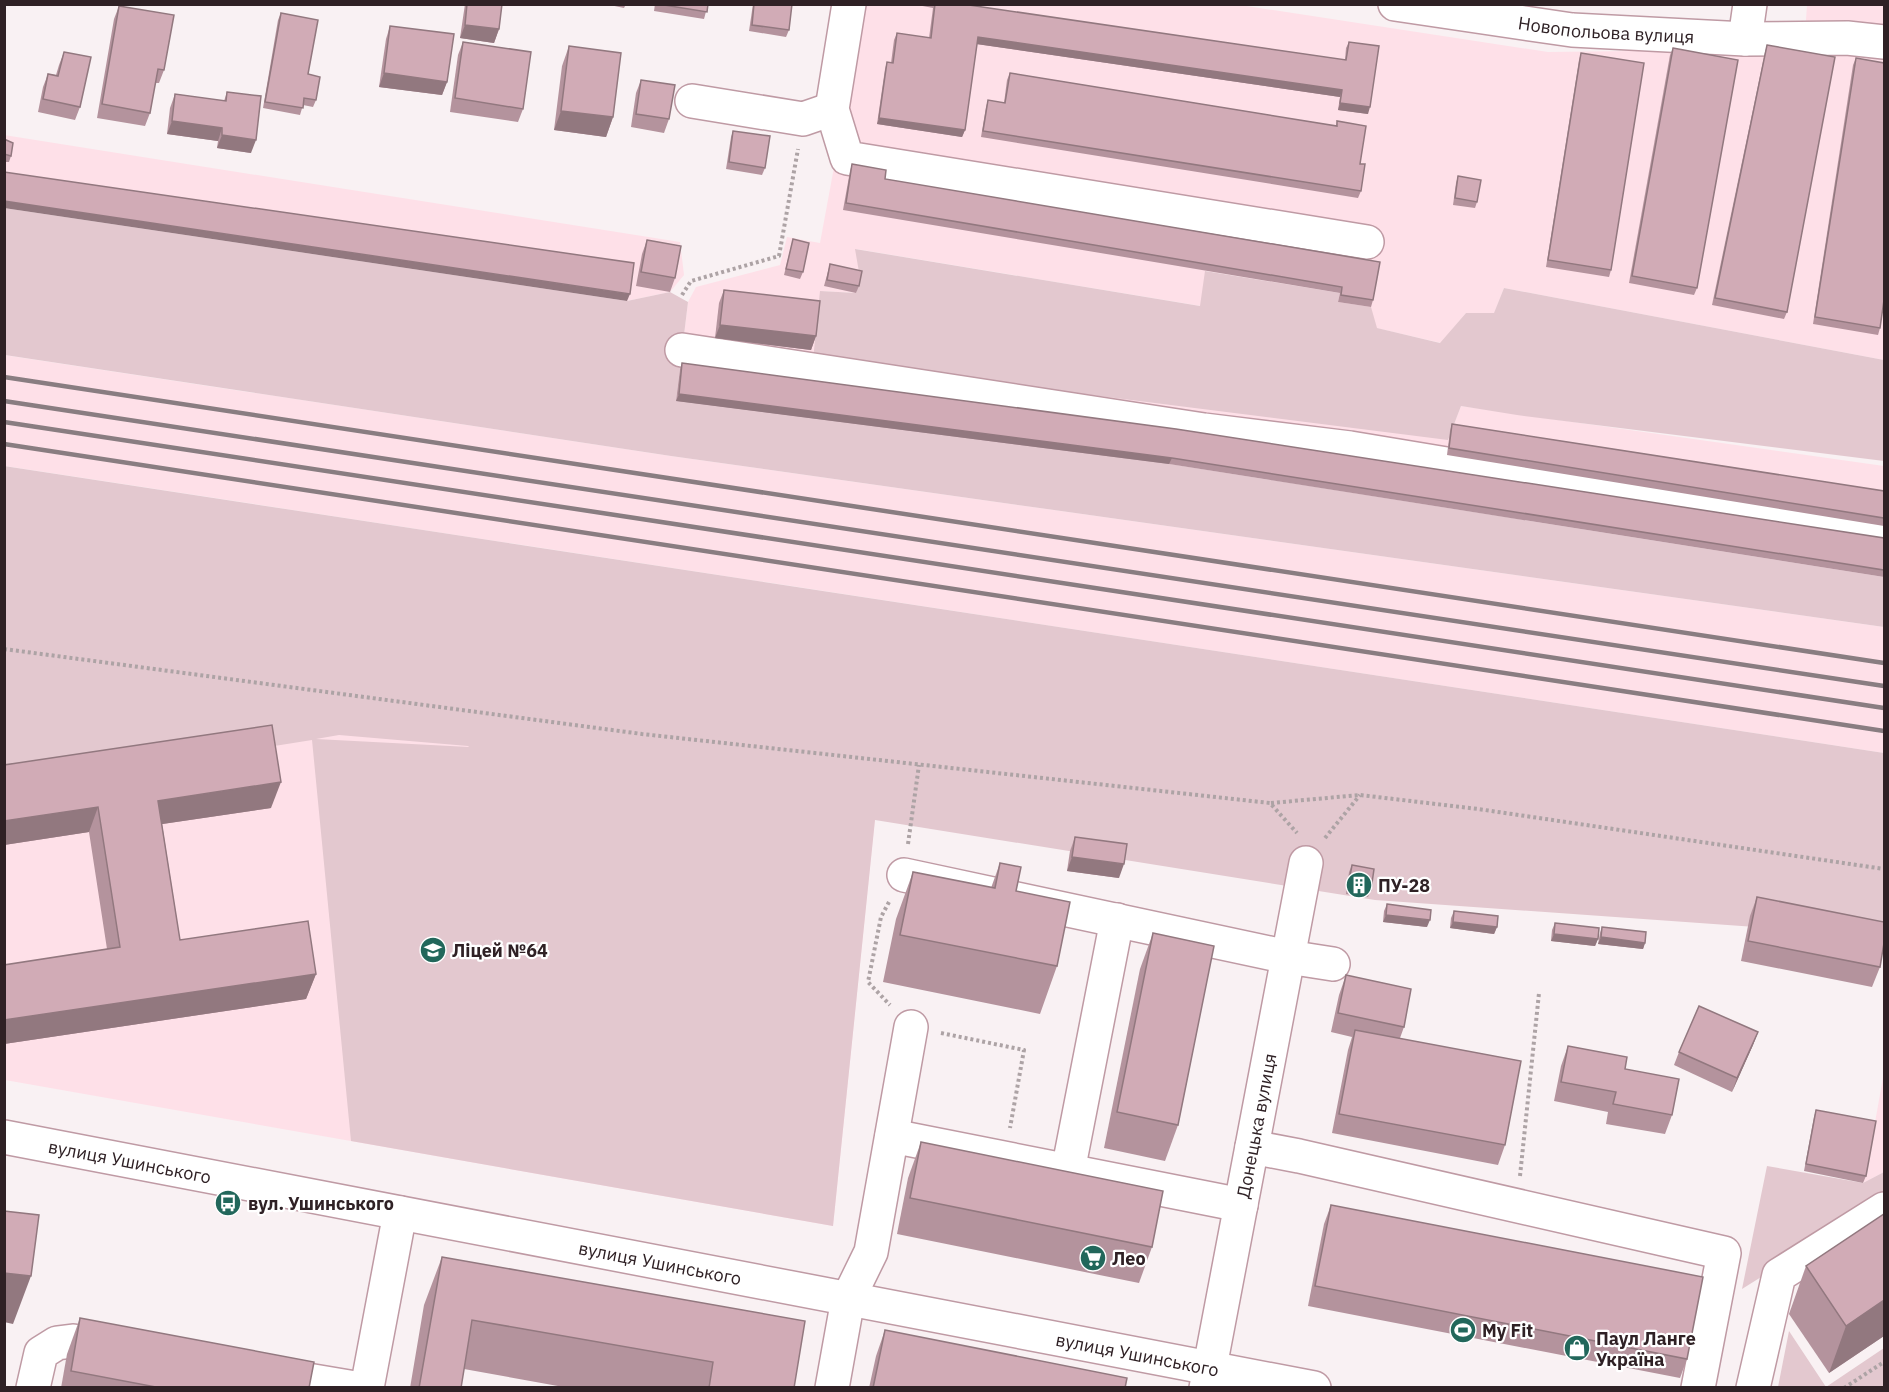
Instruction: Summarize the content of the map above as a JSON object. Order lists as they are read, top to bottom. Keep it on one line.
{"streets":{"street":["Новопольова вулиця","Донецька вулиця","вулиця Ушинського"]},"crossings":[["Донецька вулиця","вулиця Ушинського"]],"places":{"building":["ПУ-28"],"school or university":["Ліцей №64"],"bus stop":["вул. Ушинського"],"supermarket":["Лео"],"sports":["My Fit"],"shop":["Паул Ланге Україна"]}}
